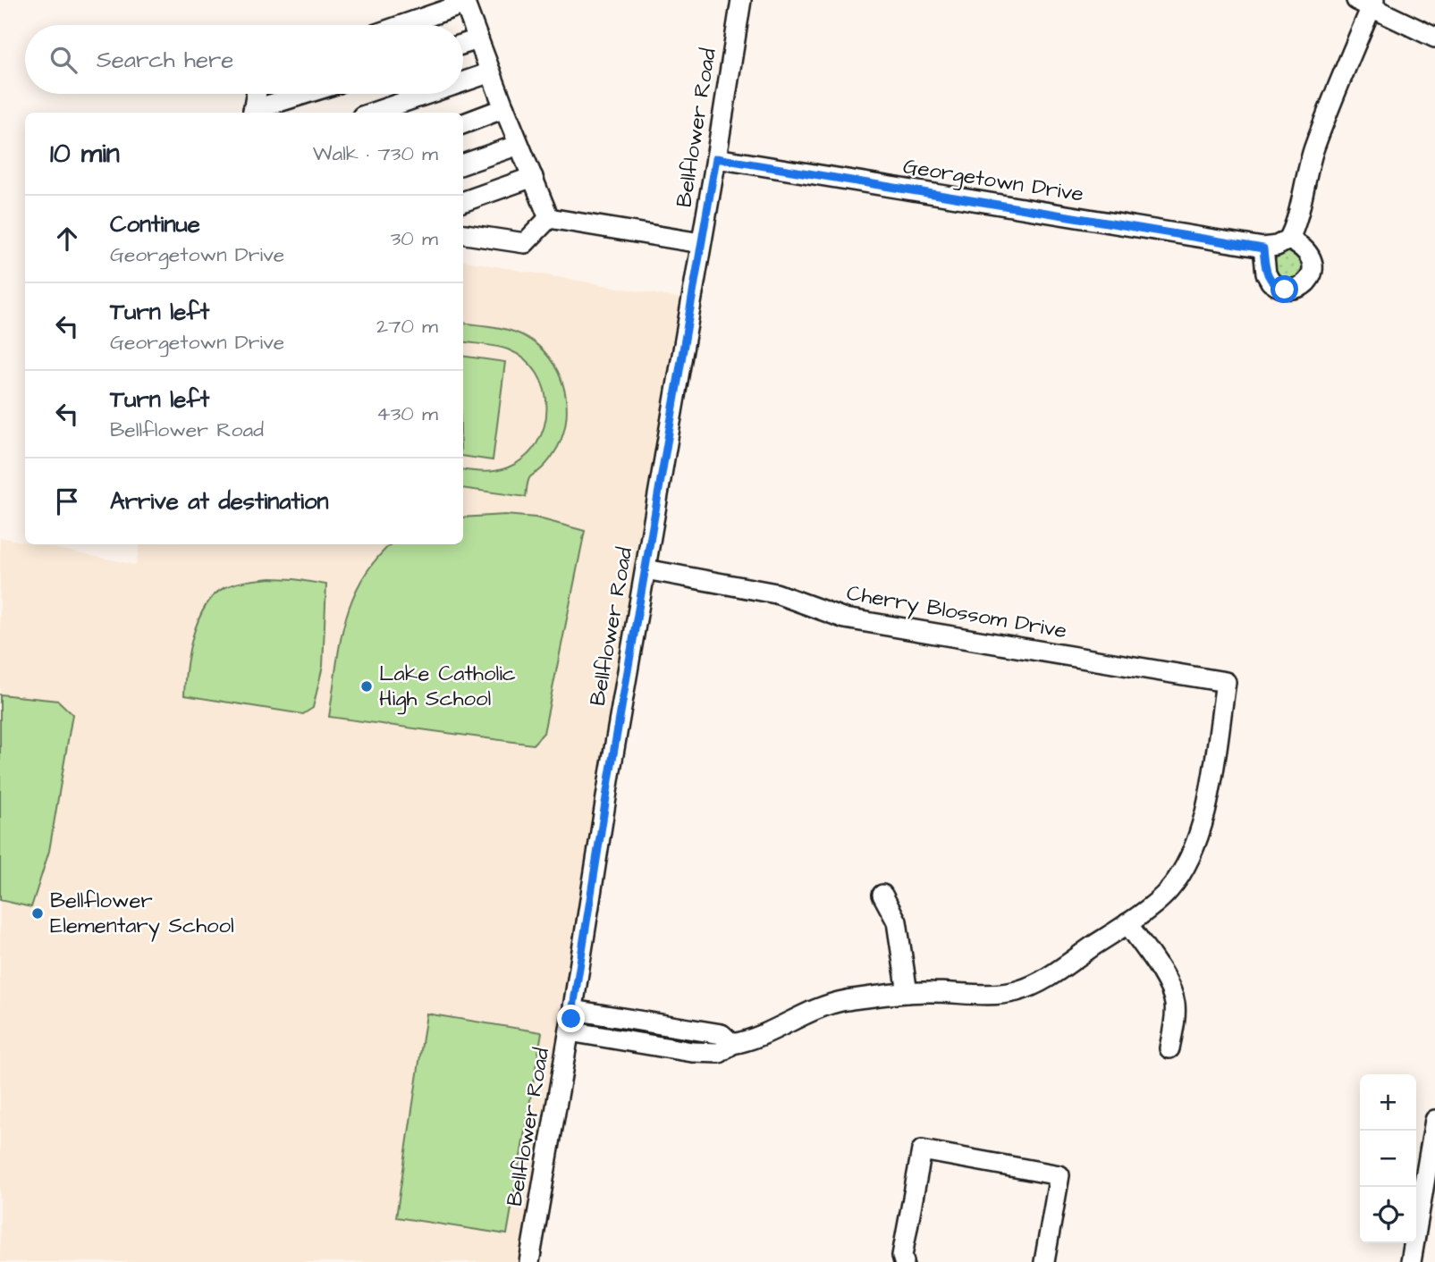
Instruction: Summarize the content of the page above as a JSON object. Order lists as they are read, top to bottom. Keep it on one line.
{"streets":{"street":["Bellflower Road","Georgetown Drive","Cherry Blossom Drive"]},"crossings":[["Bellflower Road","Georgetown Drive"],["Bellflower Road","Cherry Blossom Drive"]],"places":["Lake Catholic High School","Bellflower Elementary School"],"page":{"search":"Search here","heading":["10 min","Walk · 730 m"],"list":[["Continue","Georgetown Drive","30 m"],["Turn left","Georgetown Drive","270 m"],["Turn left","Bellflower Road","430 m"],"Arrive at destination"],"map_buttons":["+","−"]}}
